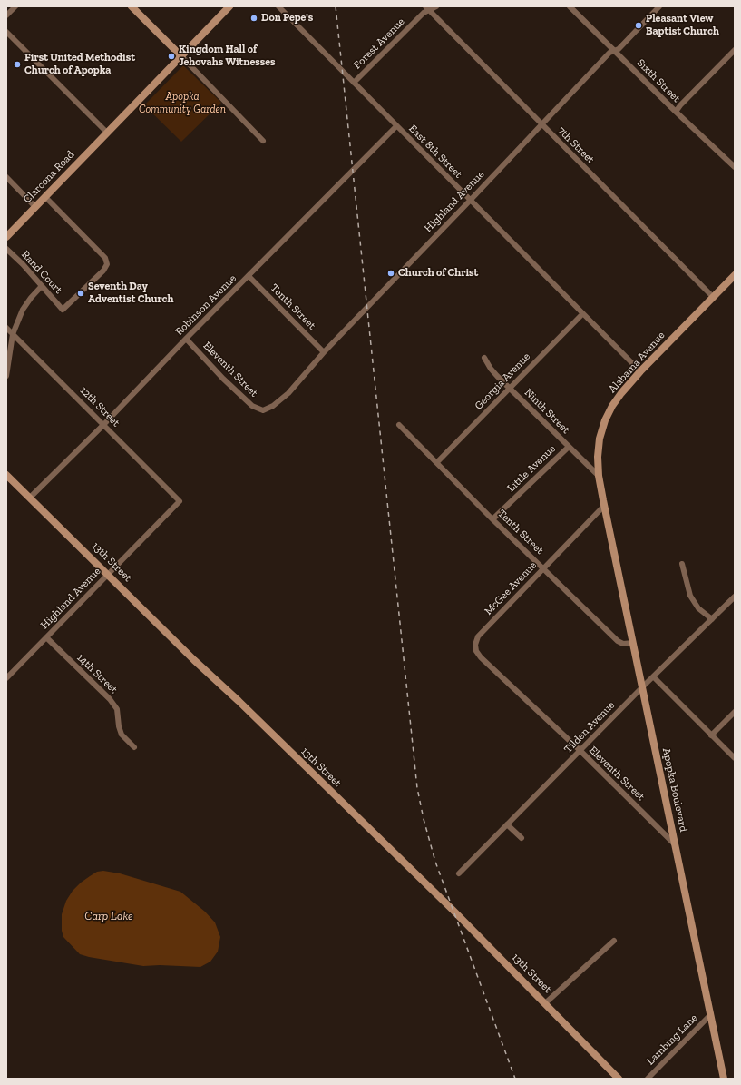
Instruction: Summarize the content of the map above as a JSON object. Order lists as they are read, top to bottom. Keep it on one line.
{"streets":{"street":["Forest Avenue","Sixth Street","7th Street","East 8th Street","Clarcona Road","Highland Avenue","Rand Court","Robinson Avenue","Tenth Street","Alabama Avenue","Eleventh Street","Georgia Avenue","12th Street","Ninth Street","Little Avenue","13th Street","McGee Avenue","14th Street","Tilden Avenue","Apopka Boulevard","Lambing Lane"]},"crossings":[["Forest Avenue","7th Street"],["Forest Avenue","East 8th Street"],["Sixth Street","Highland Avenue"],["7th Street","Highland Avenue"],["7th Street","Alabama Avenue"],["East 8th Street","Highland Avenue"],["East 8th Street","Robinson Avenue"],["East 8th Street","Alabama Avenue"],["East 8th Street","Georgia Avenue"],["Clarcona Road","Rand Court"],["Highland Avenue","Tenth Street"],["Highland Avenue","Eleventh Street"],["Highland Avenue","12th Street"],["Highland Avenue","13th Street"],["Highland Avenue","14th Street"],["Robinson Avenue","Tenth Street"],["Robinson Avenue","Eleventh Street"],["Robinson Avenue","12th Street"],["Robinson Avenue","13th Street"],["Tenth Street","Georgia Avenue"],["Tenth Street","Little Avenue"],["Tenth Street","McGee Avenue"],["Tenth Street","Apopka Boulevard"],["Alabama Avenue","Ninth Street"],["Alabama Avenue","McGee Avenue"],["Alabama Avenue","Apopka Boulevard"],["Eleventh Street","McGee Avenue"],["Eleventh Street","Tilden Avenue"],["Eleventh Street","Apopka Boulevard"],["Georgia Avenue","Ninth Street"],["Ninth Street","Little Avenue"],["McGee Avenue","Apopka Boulevard"],["Tilden Avenue","Apopka Boulevard"],["Apopka Boulevard","Lambing Lane"]],"water":["Carp Lake"],"parks":["Apopka Community Garden"],"places":["Don Pepe's","Pleasant View Baptist Church","Kingdom Hall of Jehovahs Witnesses","First United Methodist Church of Apopka","Church of Christ","Seventh Day Adventist Church"]}
